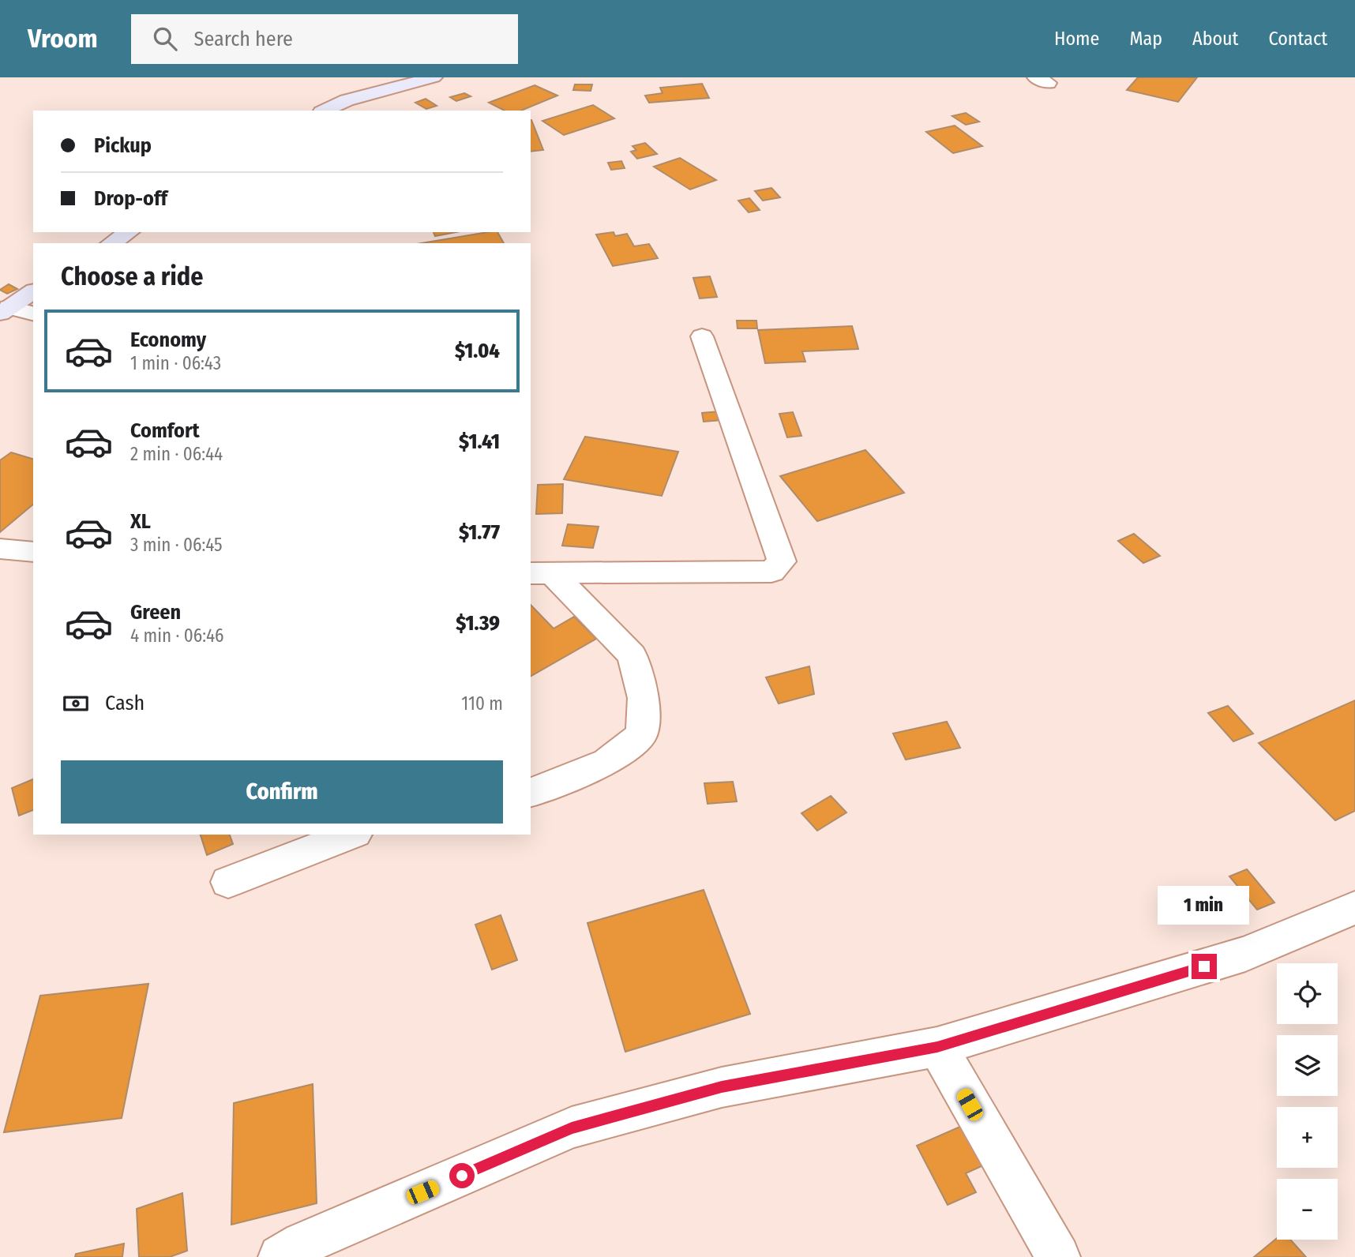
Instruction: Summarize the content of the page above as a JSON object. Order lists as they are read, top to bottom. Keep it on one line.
{"page":{"header":"Vroom","search":"Search here","nav":["Home","Map","About","Contact"],"banner":["Pickup","Drop-off"],"heading":"Choose a ride","list":[{"name":"Economy","note":"1 min · 06:43","value":"$1.04"},{"name":"Comfort","note":"2 min · 06:44","value":"$1.41"},{"name":"XL","note":"3 min · 06:45","value":"$1.77"},{"name":"Green","note":"4 min · 06:46","value":"$1.39"}],"pay":["Cash","110 m"],"buttons":"Confirm","bubble":"1 min","map_buttons":["+","−"]}}
